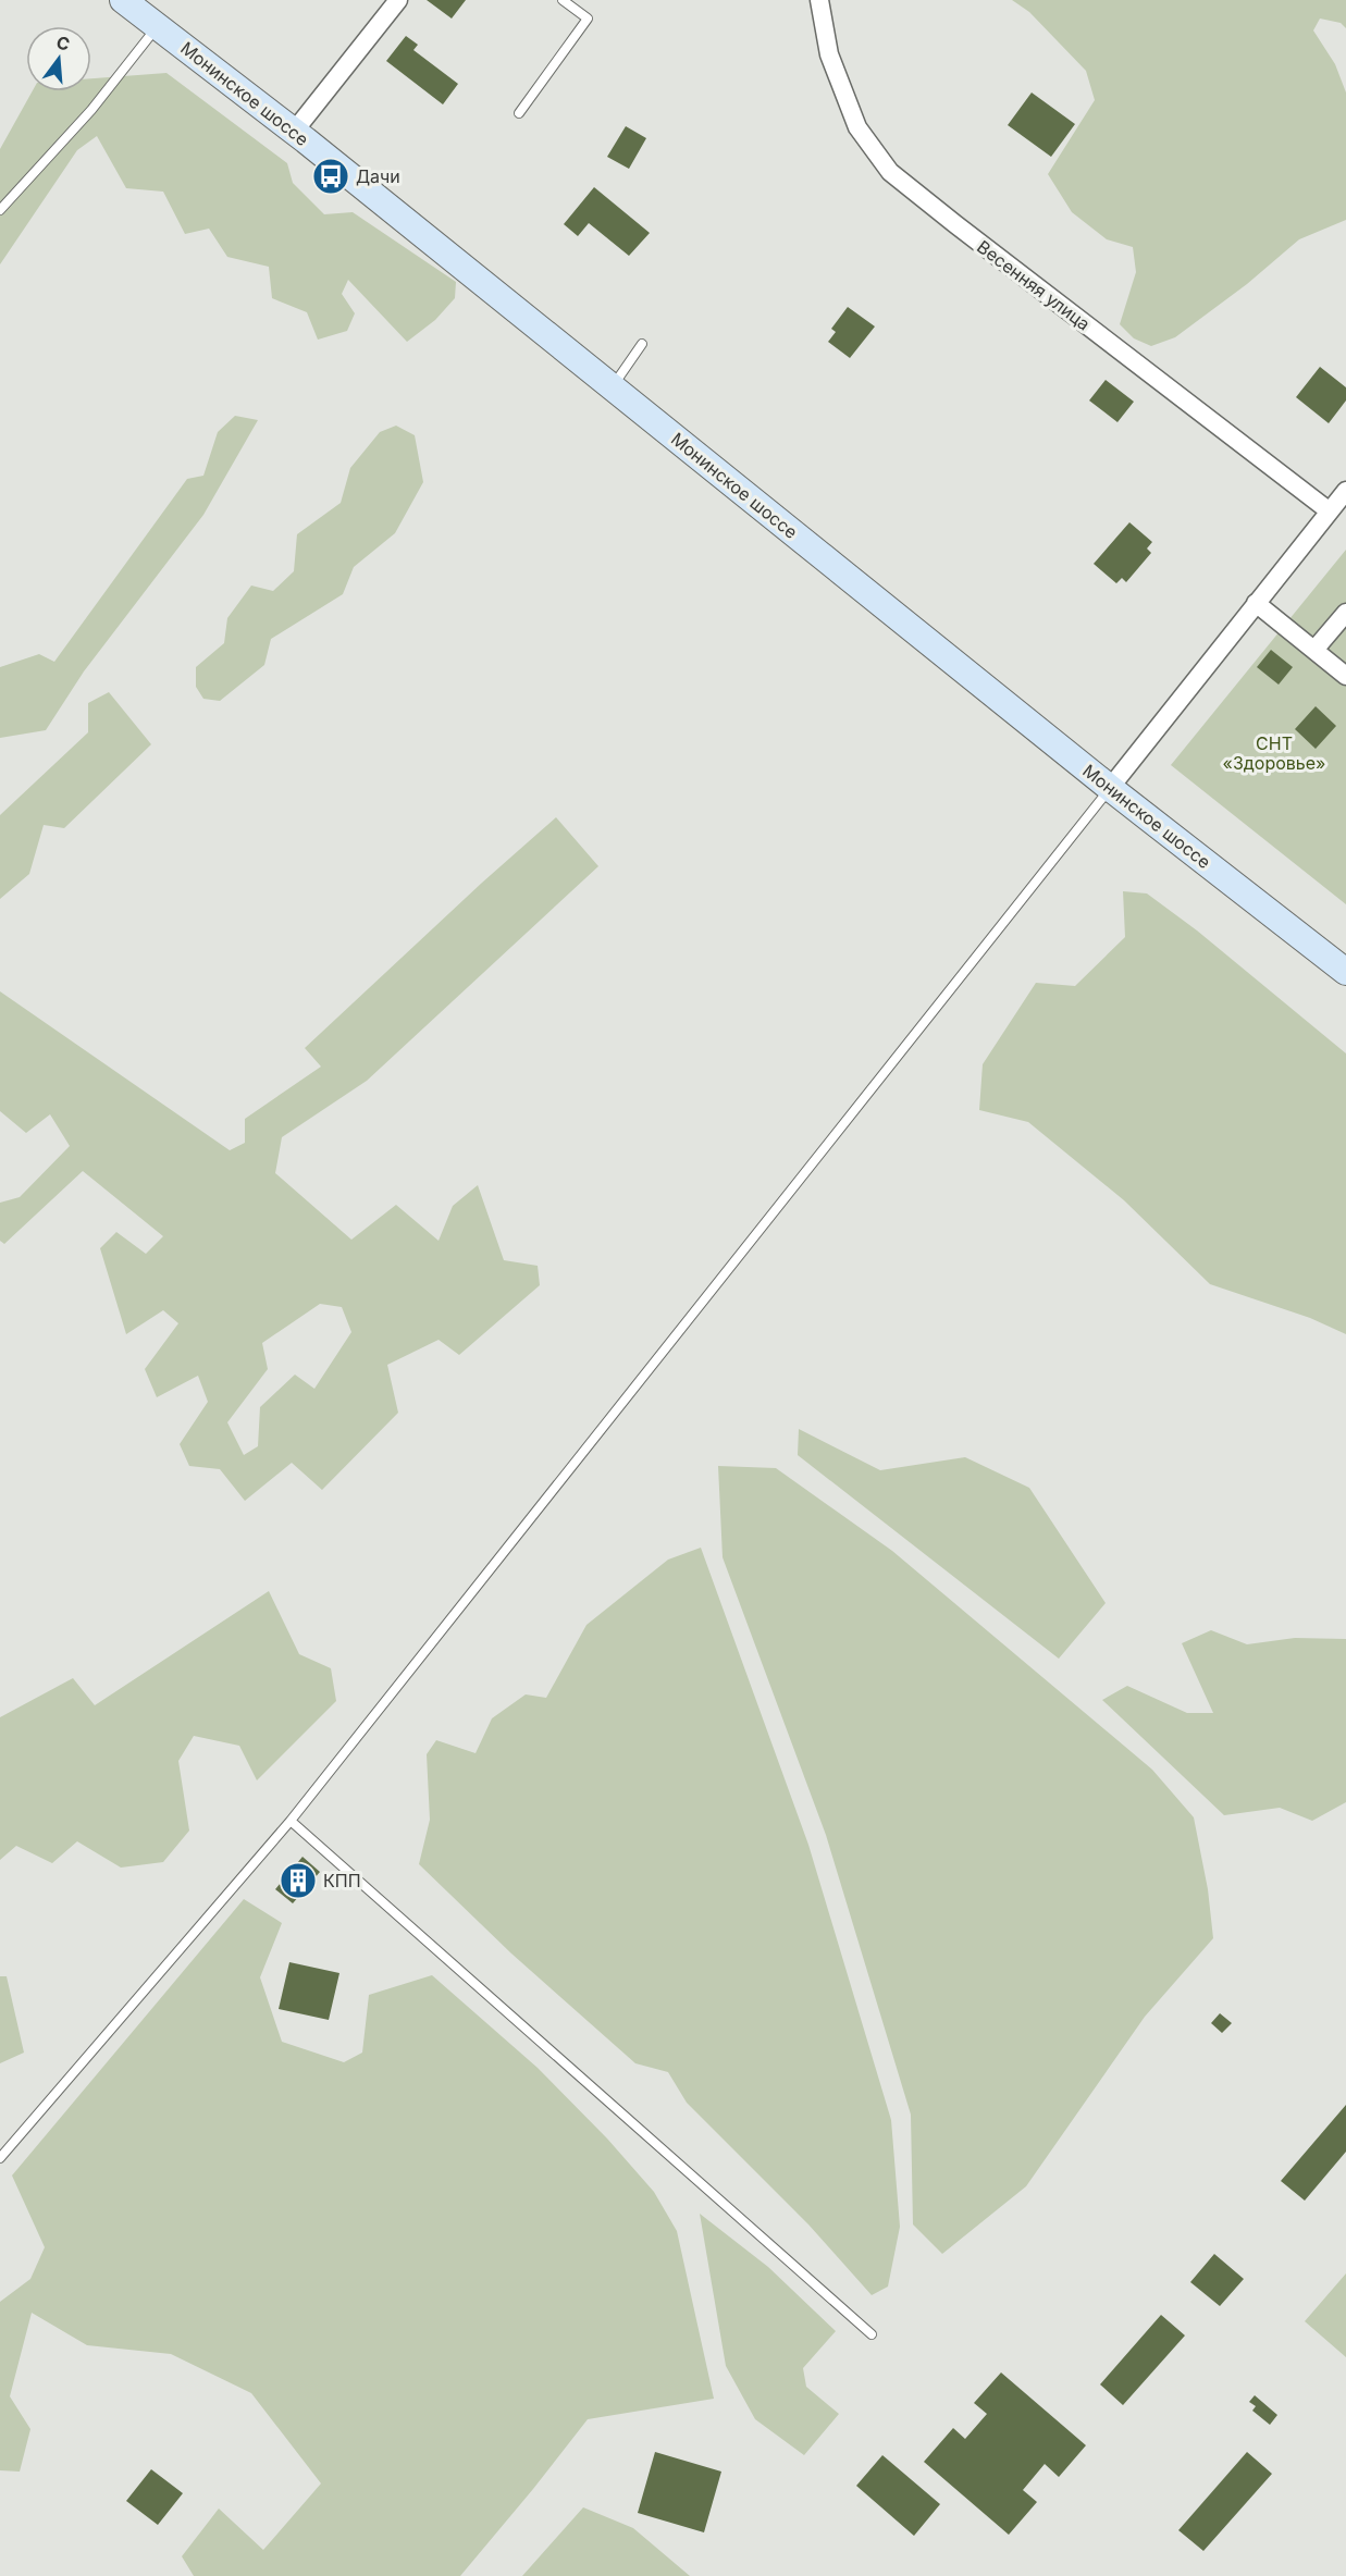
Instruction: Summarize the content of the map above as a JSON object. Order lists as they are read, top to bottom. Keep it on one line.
{"streets":{"main road":["Монинское шоссе"],"street":["Весенняя улица"]},"parks":["СНТ «Здоровье»"],"places":{"bus stop":["Дачи"],"building":["КПП"]},"north":"top"}
